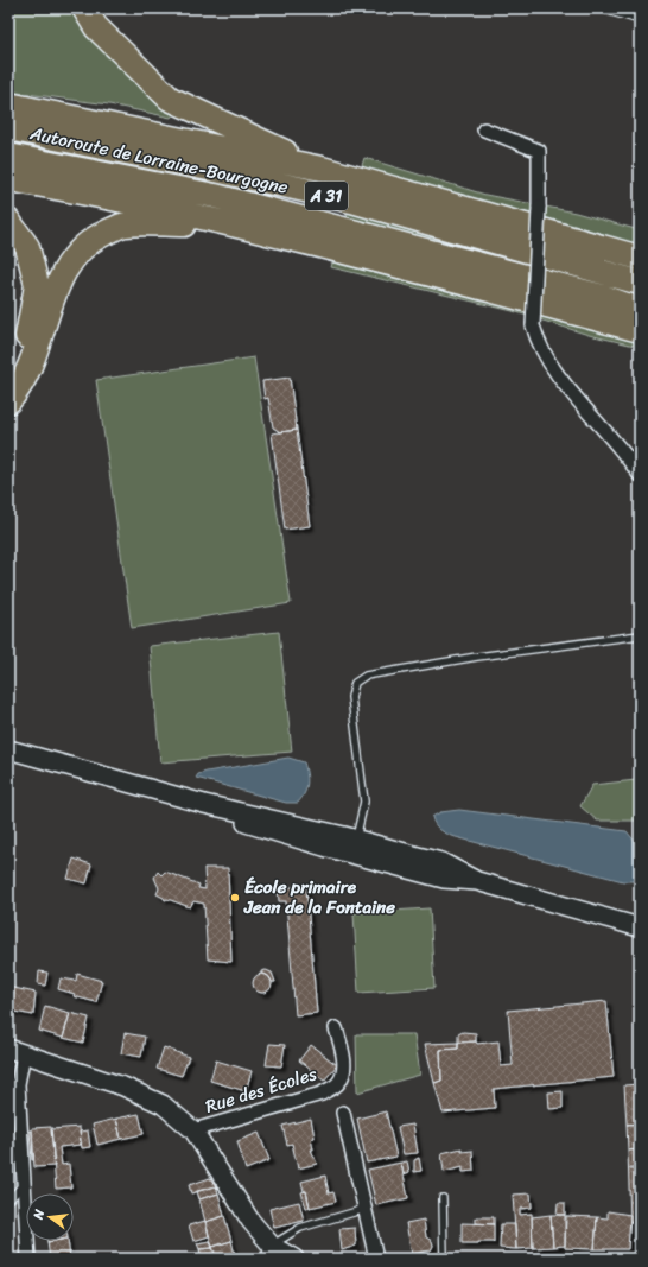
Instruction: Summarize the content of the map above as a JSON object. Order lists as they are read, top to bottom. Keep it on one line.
{"streets":{"highway":["Autoroute de Lorraine-Bourgogne","A 31"],"street":["Rue des Écoles"]},"places":["École primaire Jean de la Fontaine"],"north":"left"}
